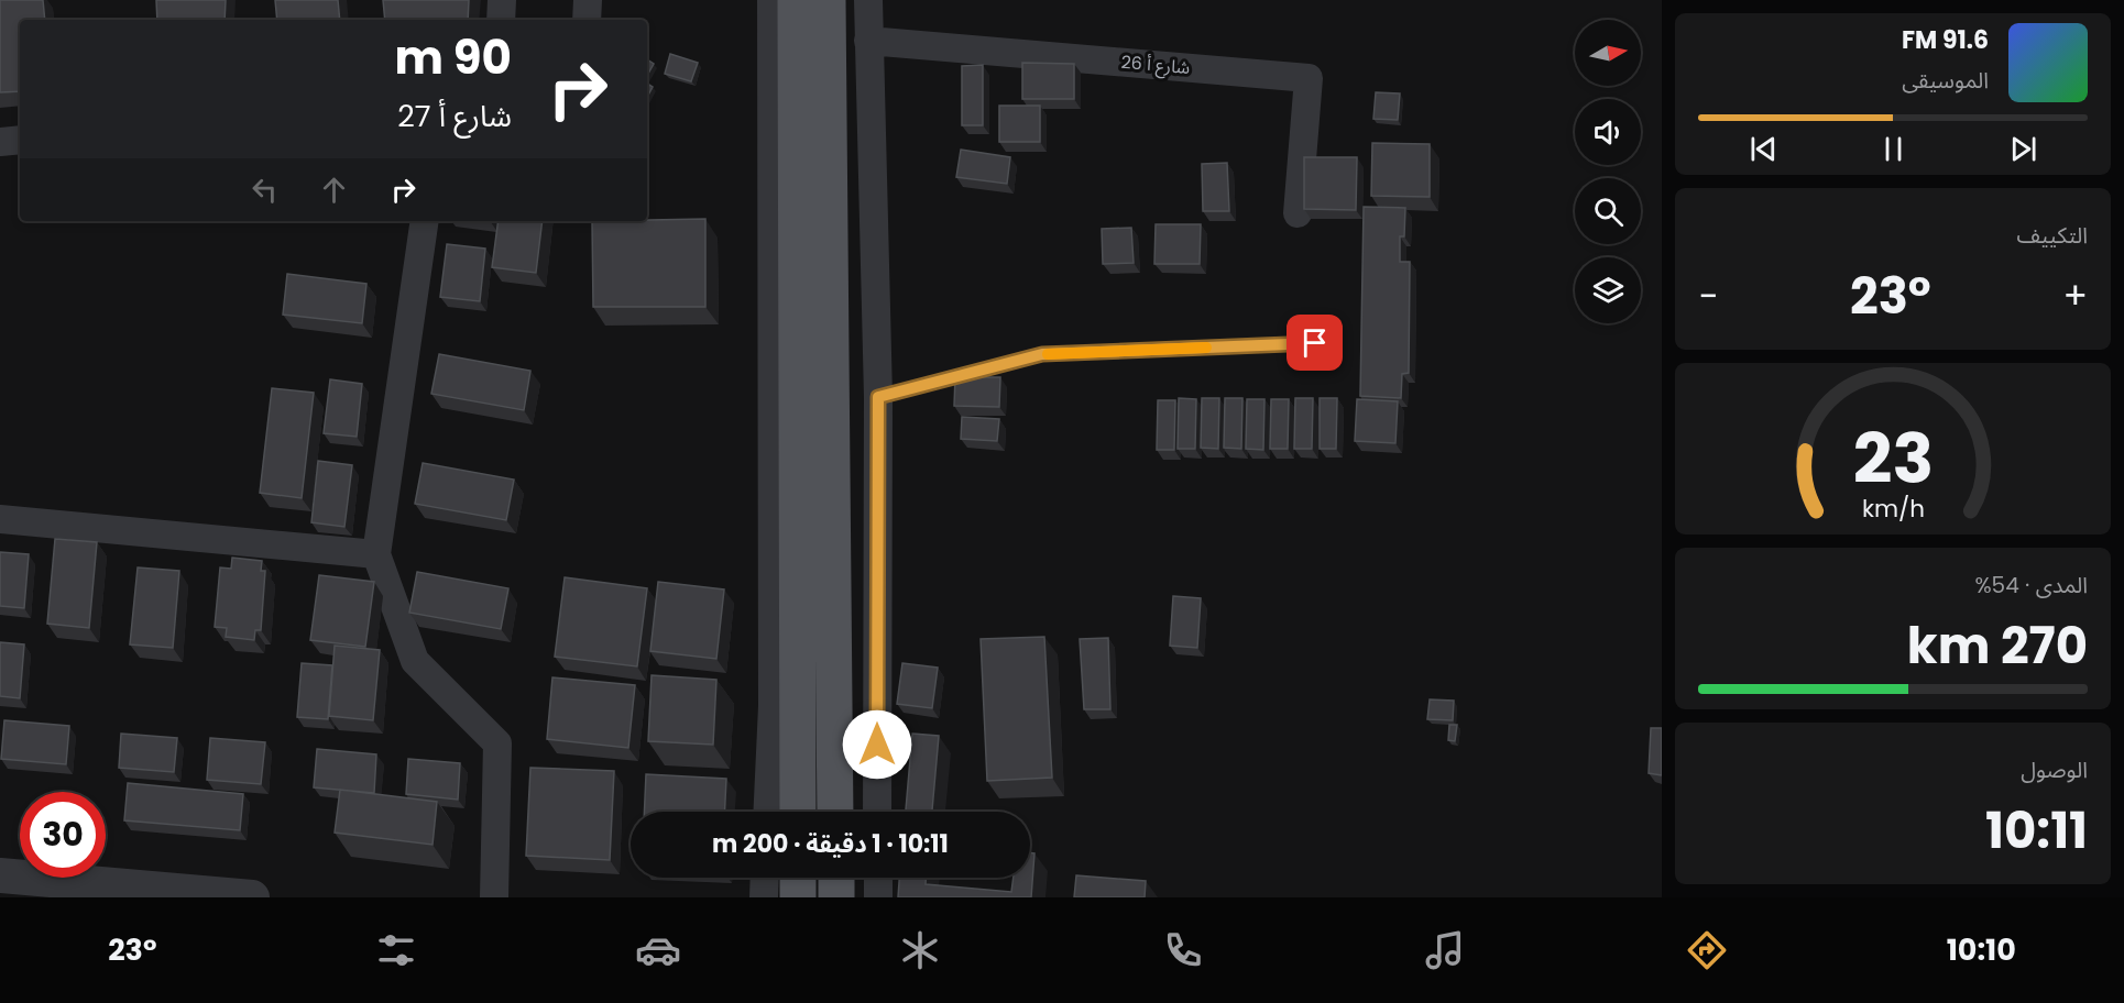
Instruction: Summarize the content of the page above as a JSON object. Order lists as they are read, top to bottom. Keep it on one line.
{"streets":{"street":["شارع أ 26"]},"north":"right","page":{"turn":["90 m","شارع أ 27"],"song":["91.6 FM","الموسيقى"],"tile":["التكييف",["المدى · 54%","270 km"],["الوصول","10:11"]],"heat":["−","23°","+"],"limit":"30","trip":"10:11 · 1 دقيقة · 200 m","tabs":["10:10","23°"],"gauge":["23","km/h"]}}
